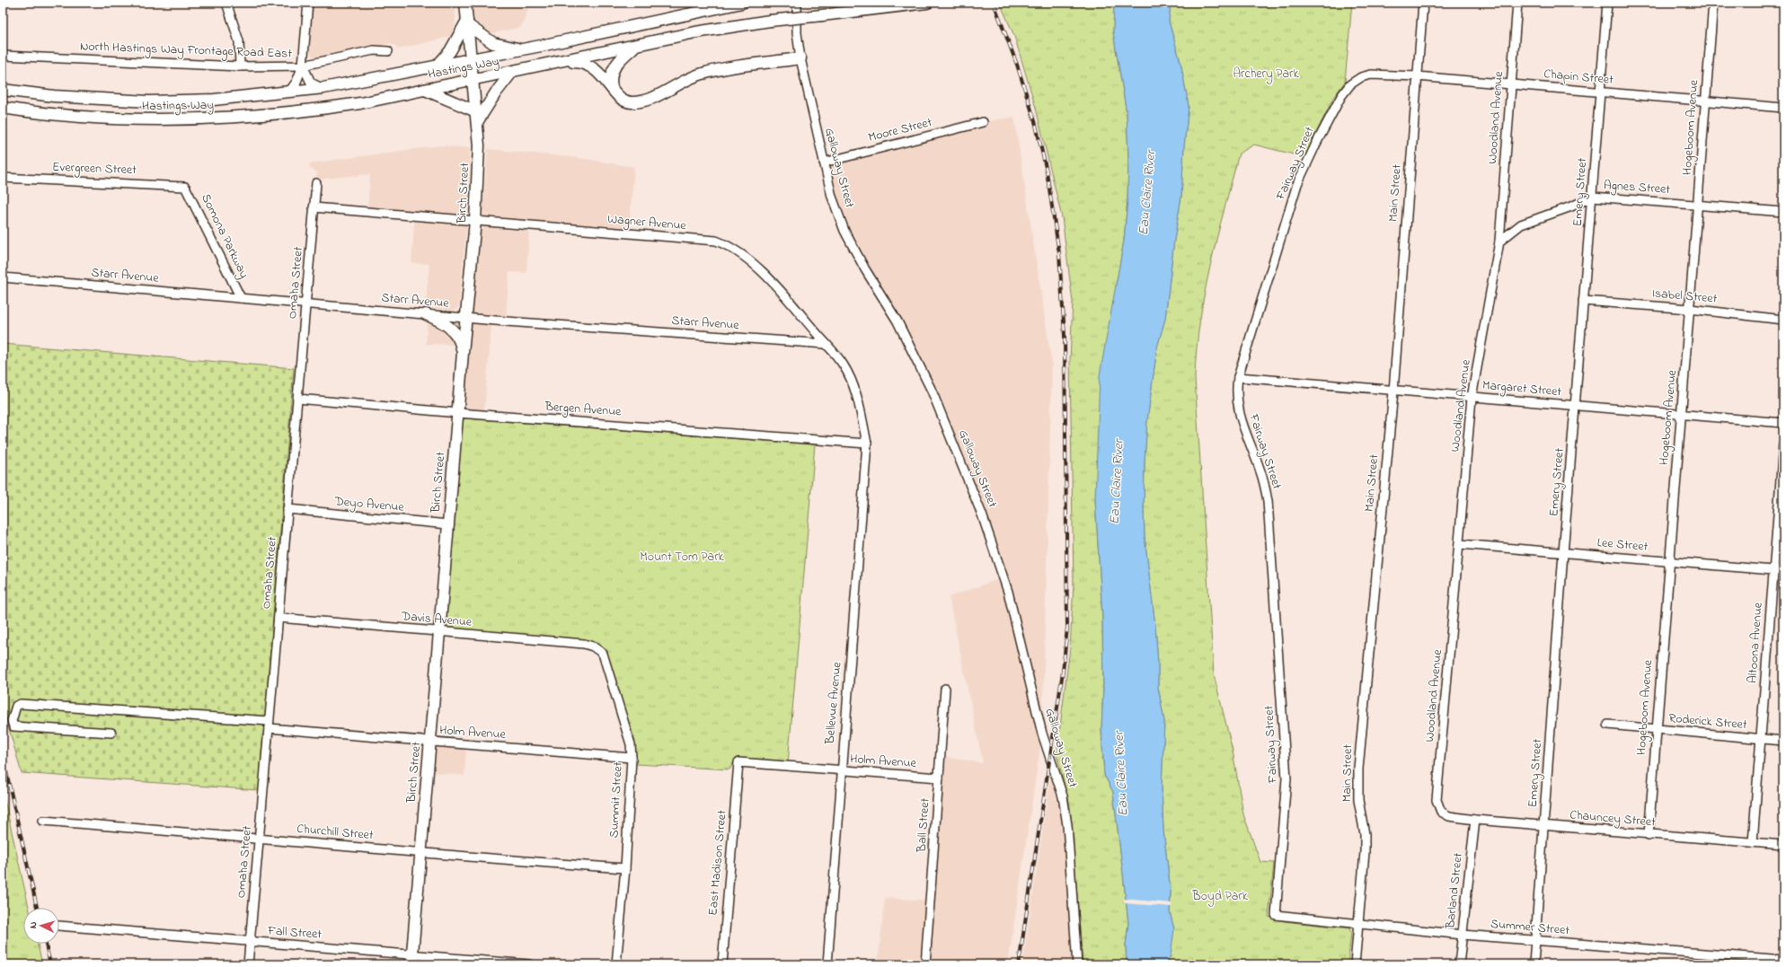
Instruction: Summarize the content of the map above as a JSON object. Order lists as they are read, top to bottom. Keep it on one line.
{"streets":{"main road":["Hastings Way","Birch Street"],"street":["North Hastings Way Frontage Road East","Chapin Street","Woodland Avenue","Hogeboom Avenue","Moore Street","Fairway Street","Galloway Street","Evergreen Street","Agnes Street","Emery Street","Main Street","Wagner Avenue","Somona Parkway","Starr Avenue","Omaha Street","Isabel Street","Margaret Street","Bergen Avenue","Deyo Avenue","Lee Street","Davis Avenue","Altoona Avenue","Bellevue Avenue","Roderick Street","Holm Avenue","Summit Street","Chauncey Street","Ball Street","Churchill Street","East Madison Street","Barland Street","Summer Street","Fall Street"]},"crossings":[["Hastings Way","Birch Street"],["Chapin Street","Woodland Avenue"],["Chapin Street","Hogeboom Avenue"],["Chapin Street","Fairway Street"],["Chapin Street","Emery Street"],["Chapin Street","Main Street"],["Woodland Avenue","Agnes Street"],["Woodland Avenue","Margaret Street"],["Woodland Avenue","Lee Street"],["Woodland Avenue","Chauncey Street"],["Hogeboom Avenue","Agnes Street"],["Hogeboom Avenue","Isabel Street"],["Hogeboom Avenue","Margaret Street"],["Hogeboom Avenue","Lee Street"],["Hogeboom Avenue","Roderick Street"],["Hogeboom Avenue","Chauncey Street"],["Moore Street","Galloway Street"],["Fairway Street","Margaret Street"],["Fairway Street","Summer Street"],["Evergreen Street","Somona Parkway"],["Agnes Street","Emery Street"],["Emery Street","Isabel Street"],["Emery Street","Margaret Street"],["Emery Street","Lee Street"],["Emery Street","Chauncey Street"],["Emery Street","Summer Street"],["Birch Street","Wagner Avenue"],["Birch Street","Starr Avenue"],["Birch Street","Bergen Avenue"],["Birch Street","Deyo Avenue"],["Birch Street","Davis Avenue"],["Birch Street","Holm Avenue"],["Birch Street","Churchill Street"],["Birch Street","Fall Street"],["Main Street","Margaret Street"],["Main Street","Summer Street"],["Wagner Avenue","Starr Avenue"],["Wagner Avenue","Omaha Street"],["Wagner Avenue","Bergen Avenue"],["Wagner Avenue","Bellevue Avenue"],["Somona Parkway","Starr Avenue"],["Starr Avenue","Omaha Street"],["Omaha Street","Bergen Avenue"],["Omaha Street","Deyo Avenue"],["Omaha Street","Davis Avenue"],["Omaha Street","Holm Avenue"],["Omaha Street","Churchill Street"],["Omaha Street","Fall Street"],["Bergen Avenue","Bellevue Avenue"],["Lee Street","Altoona Avenue"],["Davis Avenue","Summit Street"],["Altoona Avenue","Roderick Street"],["Altoona Avenue","Chauncey Street"],["Bellevue Avenue","Holm Avenue"],["Holm Avenue","Summit Street"],["Holm Avenue","Ball Street"],["Holm Avenue","East Madison Street"],["Summit Street","Churchill Street"],["Chauncey Street","Barland Street"],["Barland Street","Summer Street"]],"water":["Eau Claire River"],"parks":["Archery Park","Mount Tom Park","Boyd Park"],"north":"left"}
